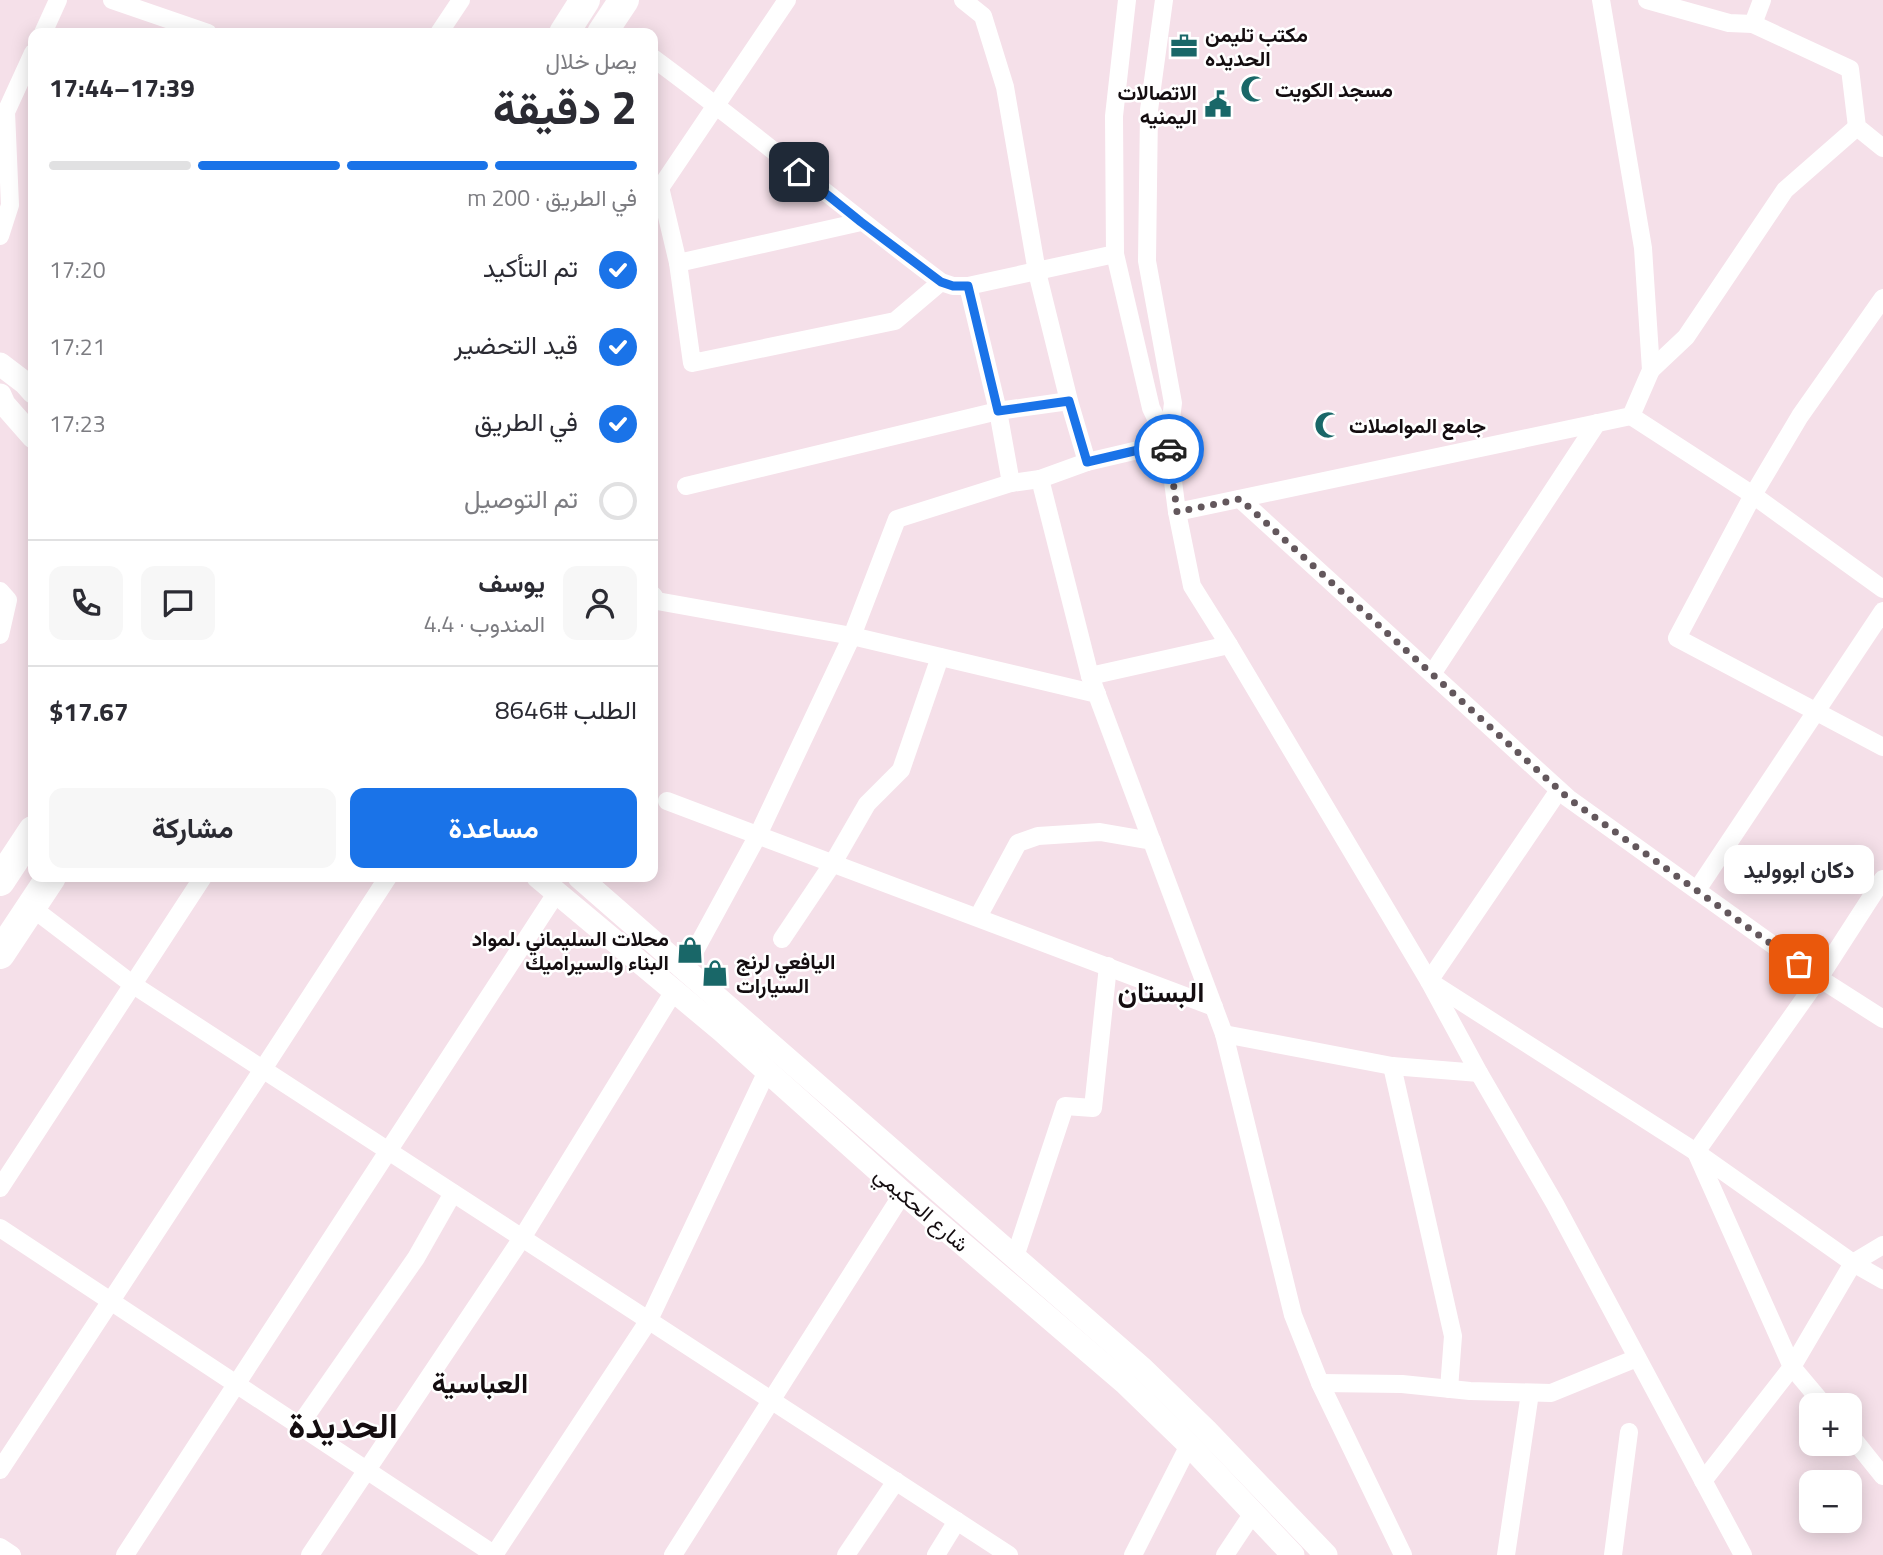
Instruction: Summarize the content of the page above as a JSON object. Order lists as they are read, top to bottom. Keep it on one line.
{"streets":{"street":["شارع الحكيمي"]},"districts":["البستان","العباسية","الحديدة"],"places":{"office":["مكتب تليمن الحديده"],"mosque":["مسجد الكويت","جامع المواصلات"],"public building":["الاتصالات اليمنيه"],"shop":["محلات السليماني .لمواد البناء والسيراميك","اليافعي لرنج السيارات"],"other":["دكان ابووليد"]},"page":{"heading":["2 دقيقة","يصل خلال","17:39–17:44"],"panel":["يوسف","المندوب · 4.4","الطلب #8646","$17.67"],"bar":"في الطريق · 200 m","list":[["تم التأكيد","17:20"],["قيد التحضير","17:21"],["في الطريق","17:23"],"تم التوصيل"],"buttons":["مساعدة","مشاركة"],"bubble":"دكان ابووليد","map_buttons":["+","−"]}}
